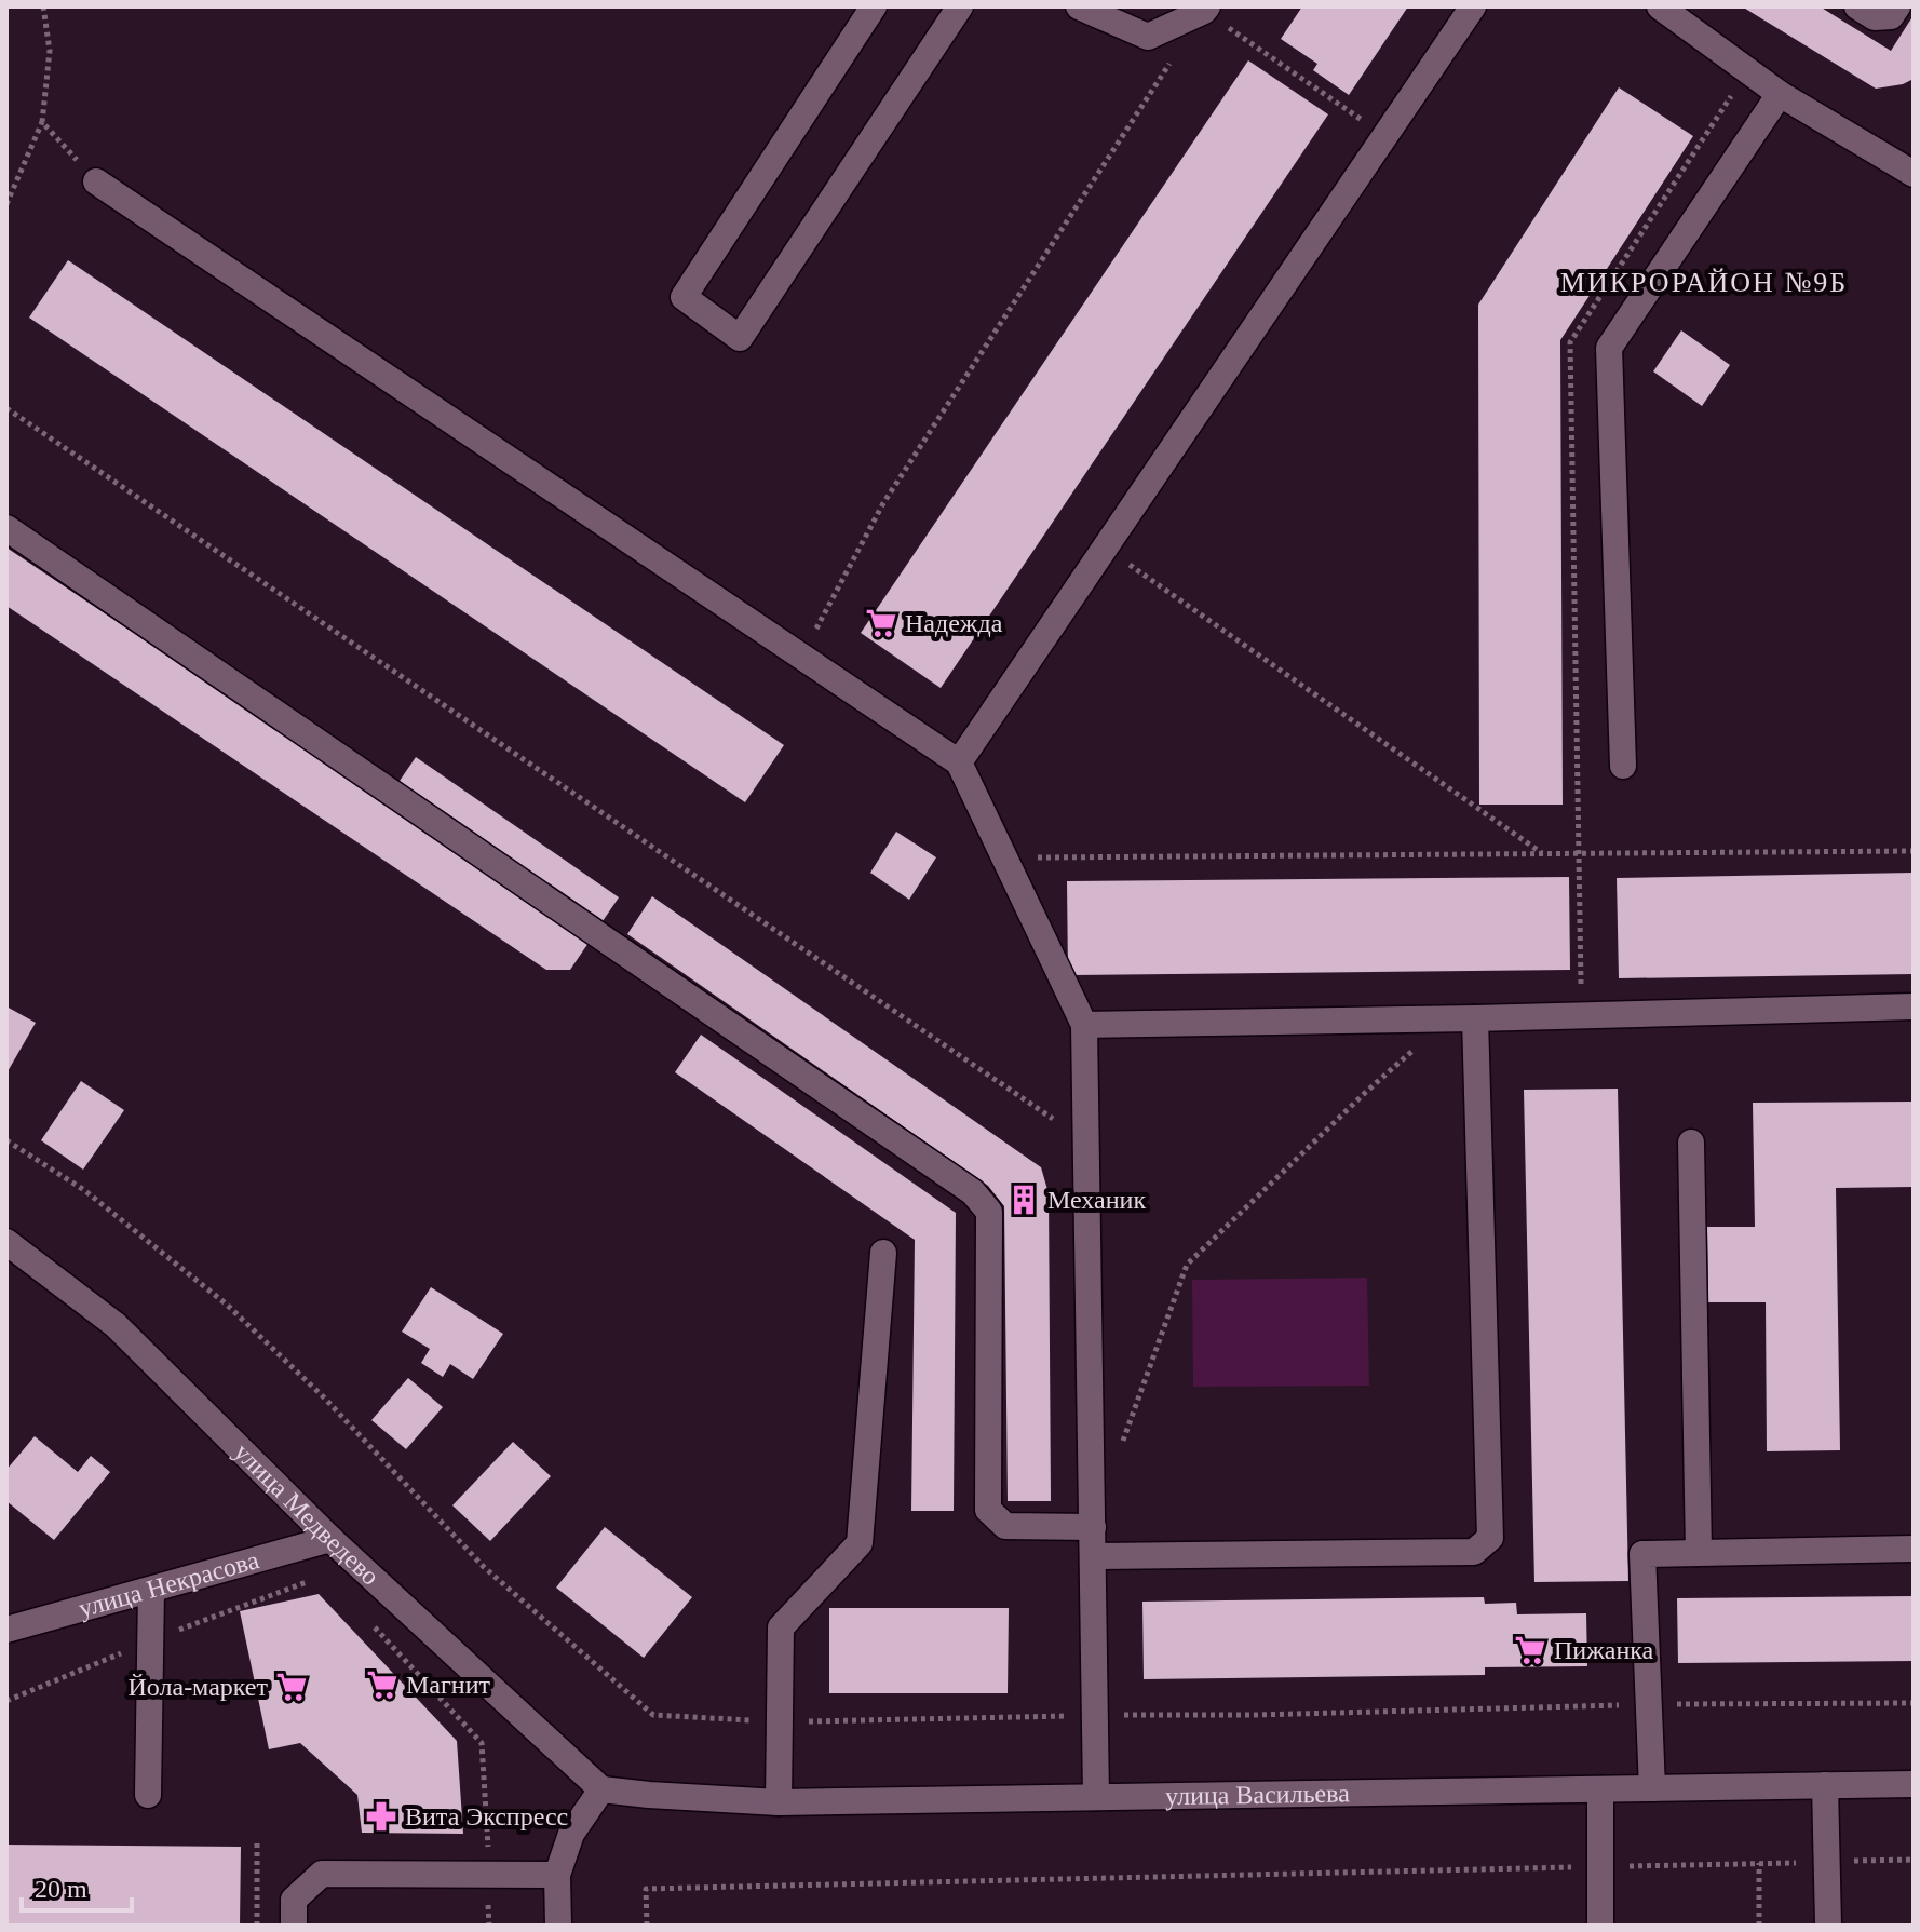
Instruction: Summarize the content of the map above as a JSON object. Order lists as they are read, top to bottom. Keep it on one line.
{"streets":{"street":["улица Медведево","улица Некрасова","улица Васильева"]},"crossings":[["улица Медведево","улица Некрасова"],["улица Медведево","улица Васильева"]],"districts":["МИКРОРАЙОН №9Б"],"places":{"supermarket":["Надежда","Пижанка","Магнит","Йола-маркет"],"building":["Механик"],"pharmacy":["Вита Экспресс"]},"scale_bar":"20 m"}
